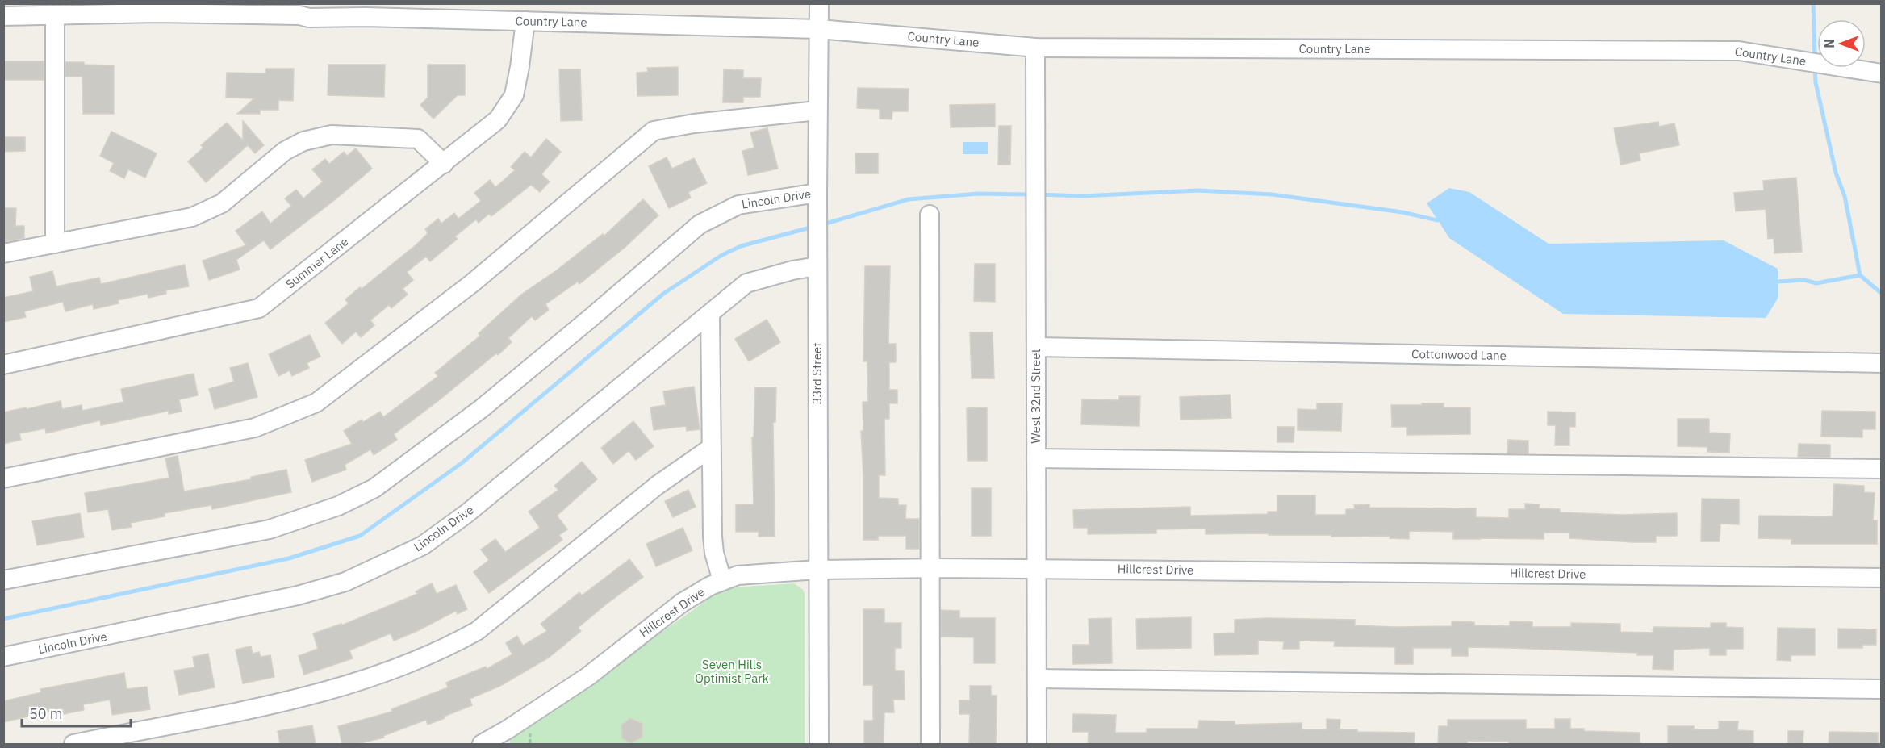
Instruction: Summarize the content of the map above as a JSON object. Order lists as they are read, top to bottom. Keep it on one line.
{"streets":{"street":["Country Lane","Lincoln Drive","Summer Lane","Cottonwood Lane","33rd Street","West 32nd Street","Hillcrest Drive"]},"crossings":[["Country Lane","Summer Lane"],["Country Lane","33rd Street"],["Country Lane","West 32nd Street"],["Lincoln Drive","33rd Street"],["Cottonwood Lane","West 32nd Street"],["33rd Street","Hillcrest Drive"],["West 32nd Street","Hillcrest Drive"]],"parks":["Seven Hills Optimist Park"],"scale_bar":"50 m","north":"left"}
